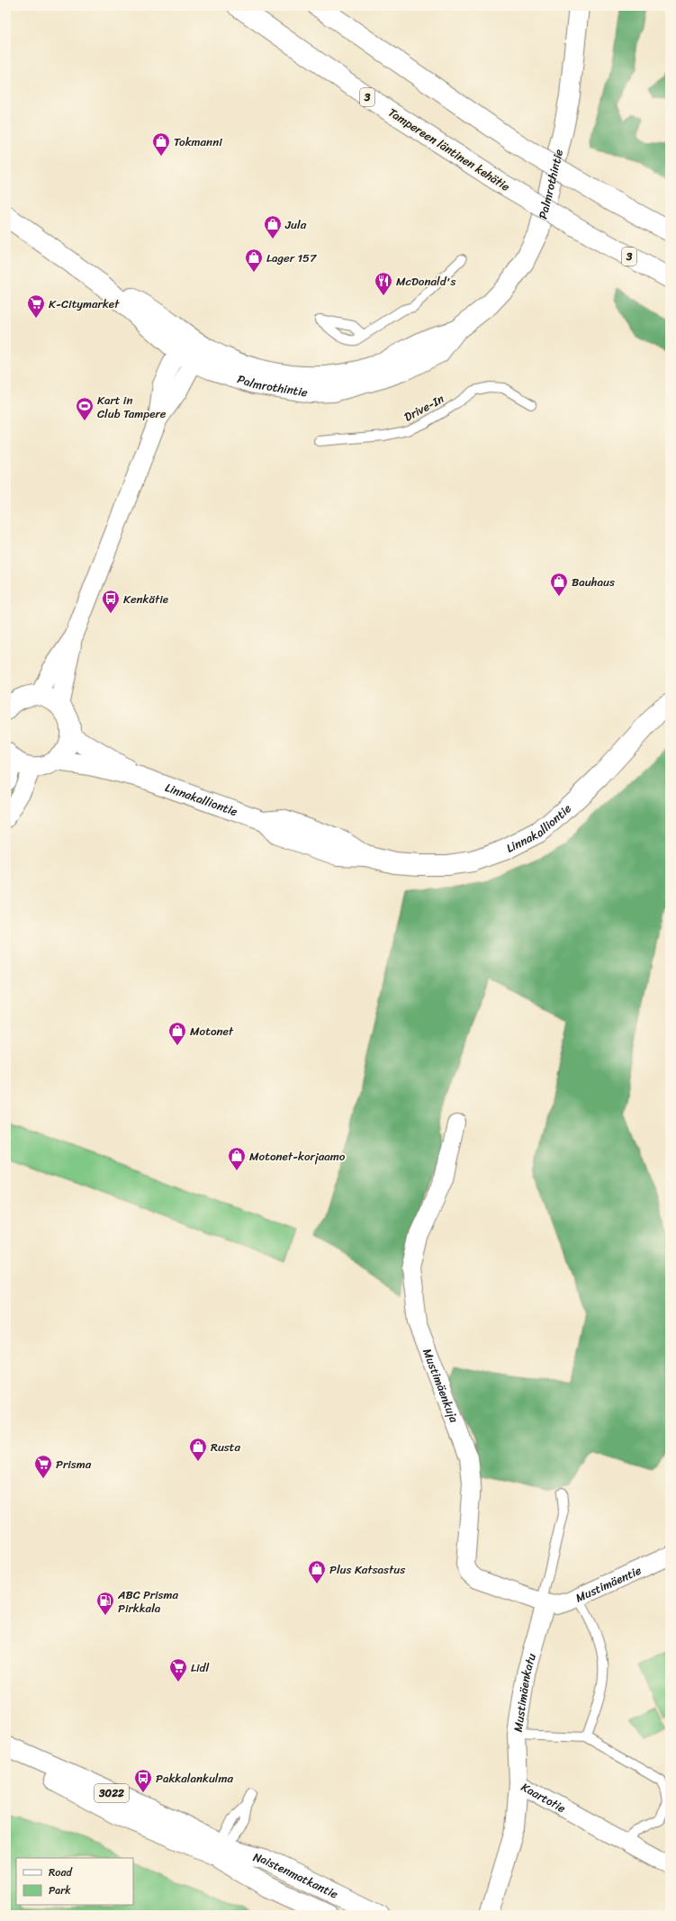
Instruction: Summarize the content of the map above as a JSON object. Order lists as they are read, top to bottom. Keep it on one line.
{"streets":{"main road":["3","Tampereen läntinen kehätie","Palmrothintie","Linnakalliontie","3022","Naistenmatkantie"],"street":["Mustimäenkuja","Mustimäentie","Mustimäenkatu","Kaartotie"],"lane":["Drive-In"]},"crossings":[["Mustimäenkuja","Mustimäentie"],["Mustimäenkuja","Mustimäenkatu"],["Mustimäentie","Mustimäenkatu"],["Mustimäenkatu","Kaartotie"]],"places":{"shop":["Tokmanni","Jula","Lager 157","Bauhaus","Motonet","Motonet-korjaamo","Rusta","Plus Katsastus"],"restaurant":["McDonald's"],"supermarket":["K-Citymarket","Prisma","Lidl"],"sports":["Kart in Club Tampere"],"bus stop":["Kenkätie","Pakkalankulma"],"fuel station":["ABC Prisma Pirkkala"]},"legend":["Road","Park"]}
